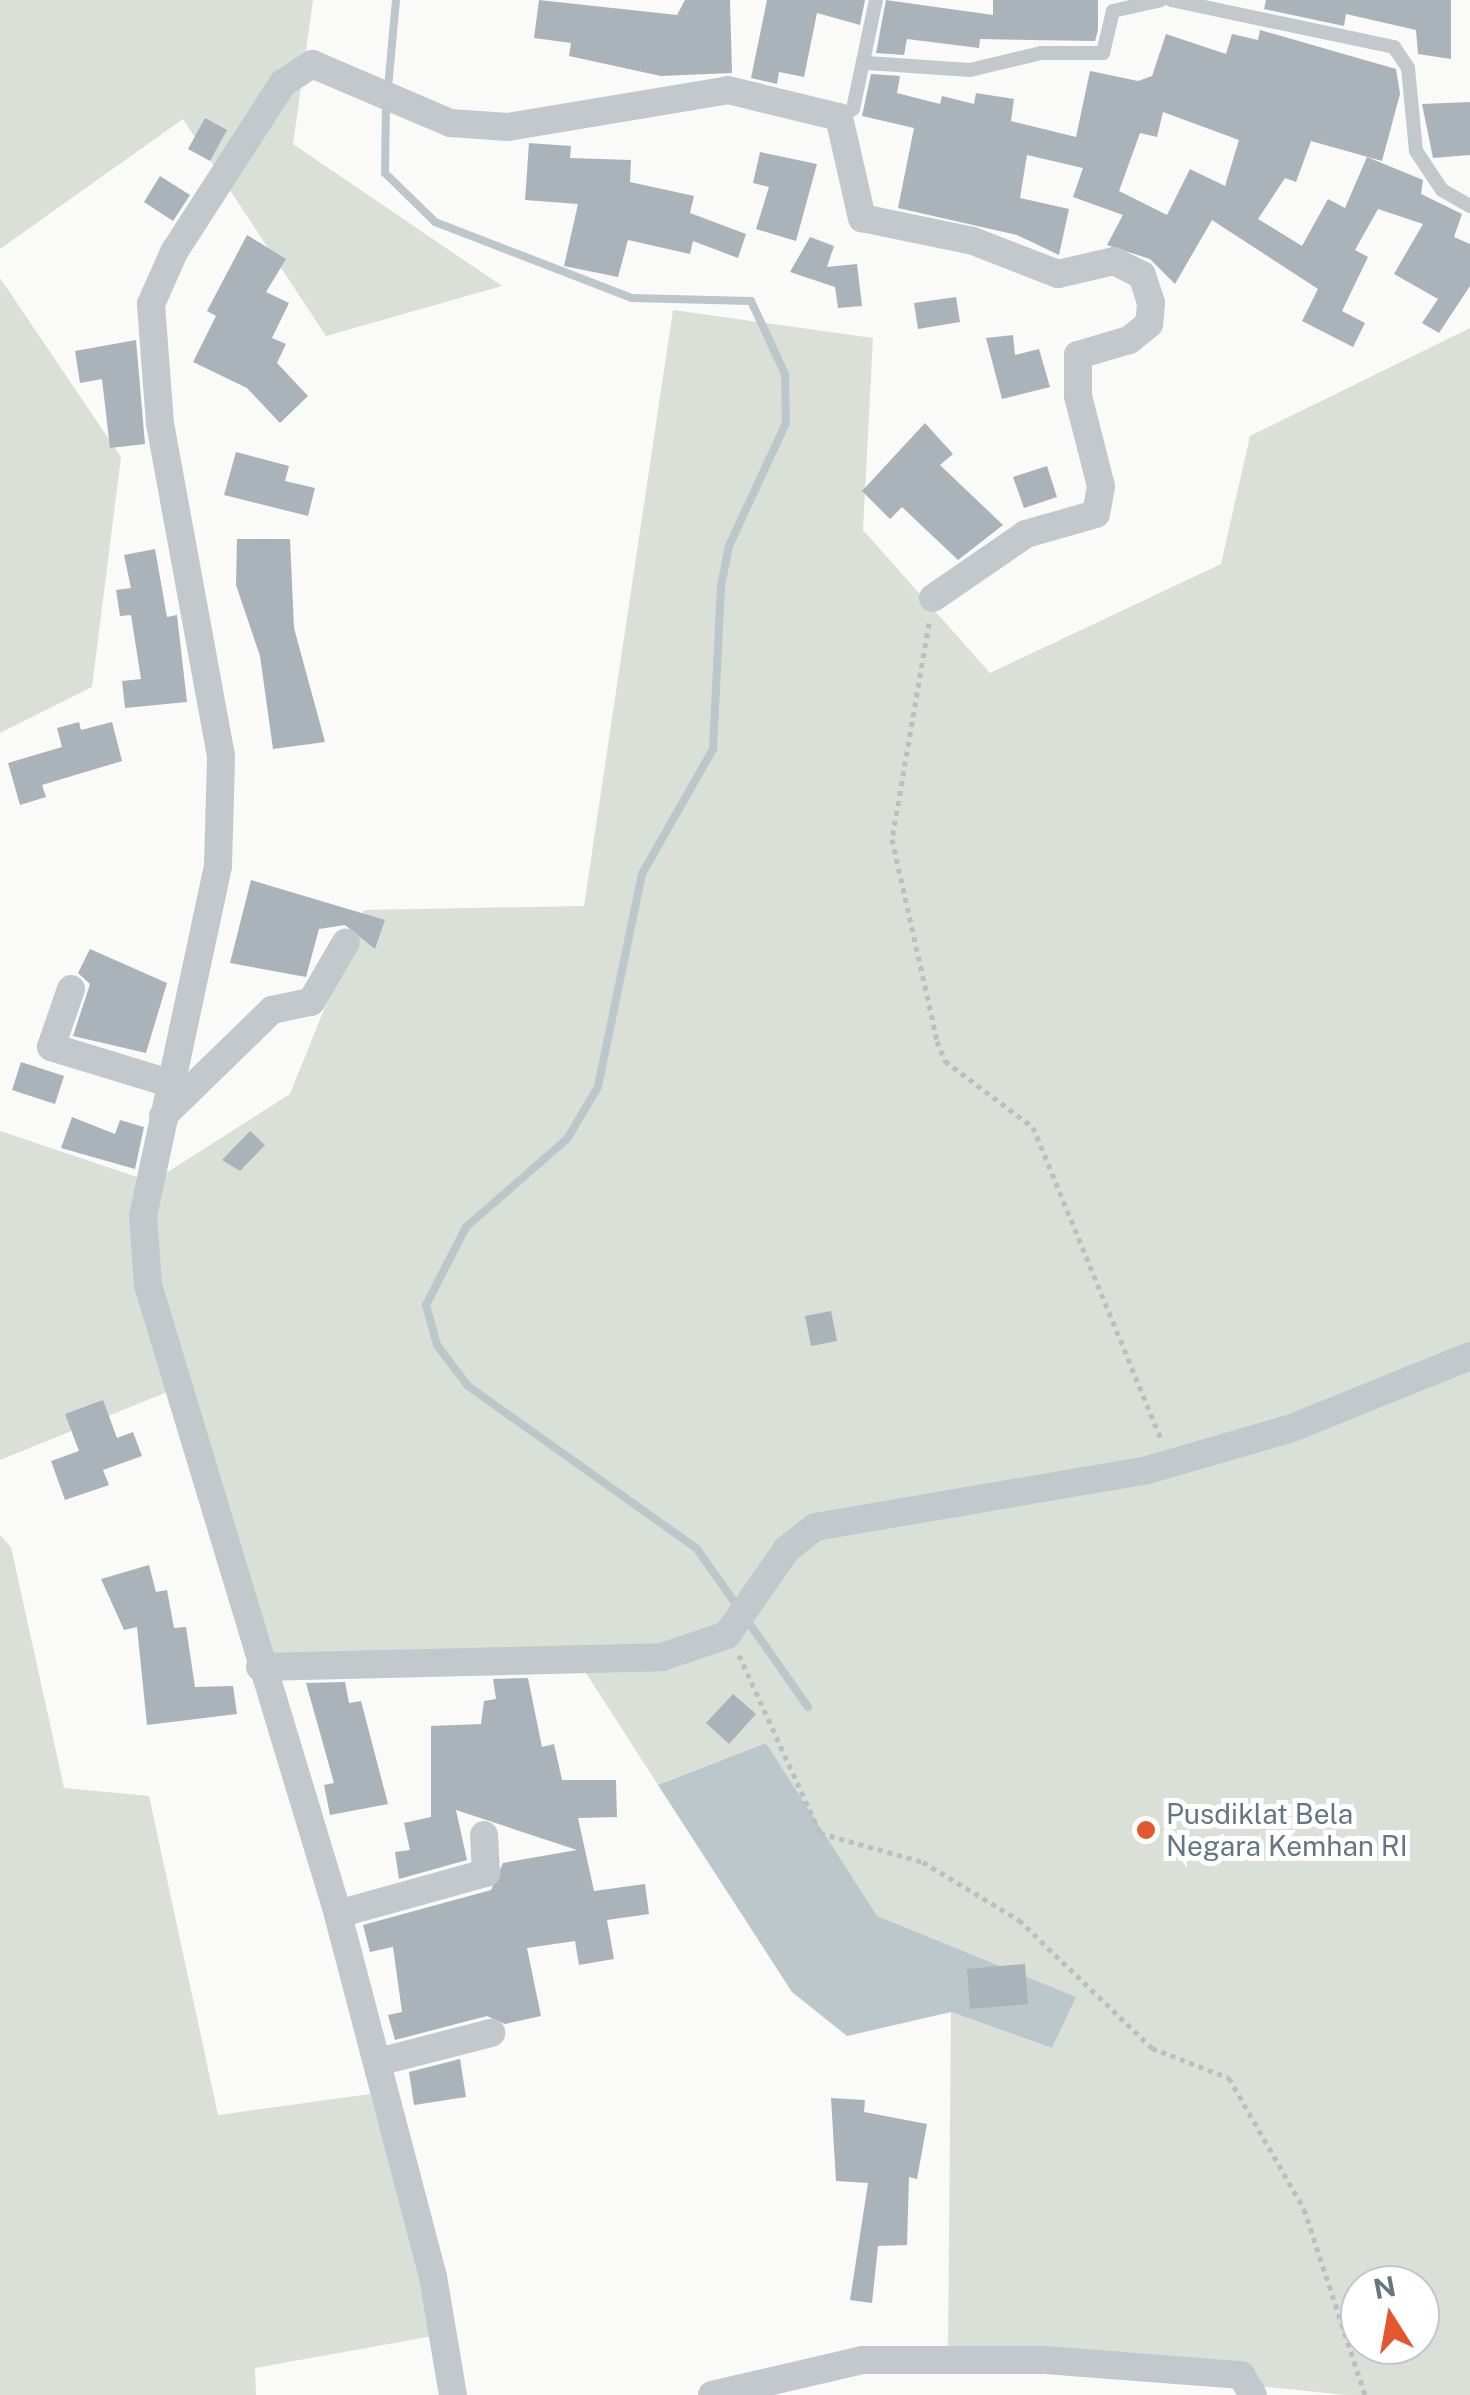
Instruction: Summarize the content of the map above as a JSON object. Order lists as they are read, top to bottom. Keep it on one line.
{"places":["Pusdiklat Bela Negara Kemhan RI"],"north":"top"}
